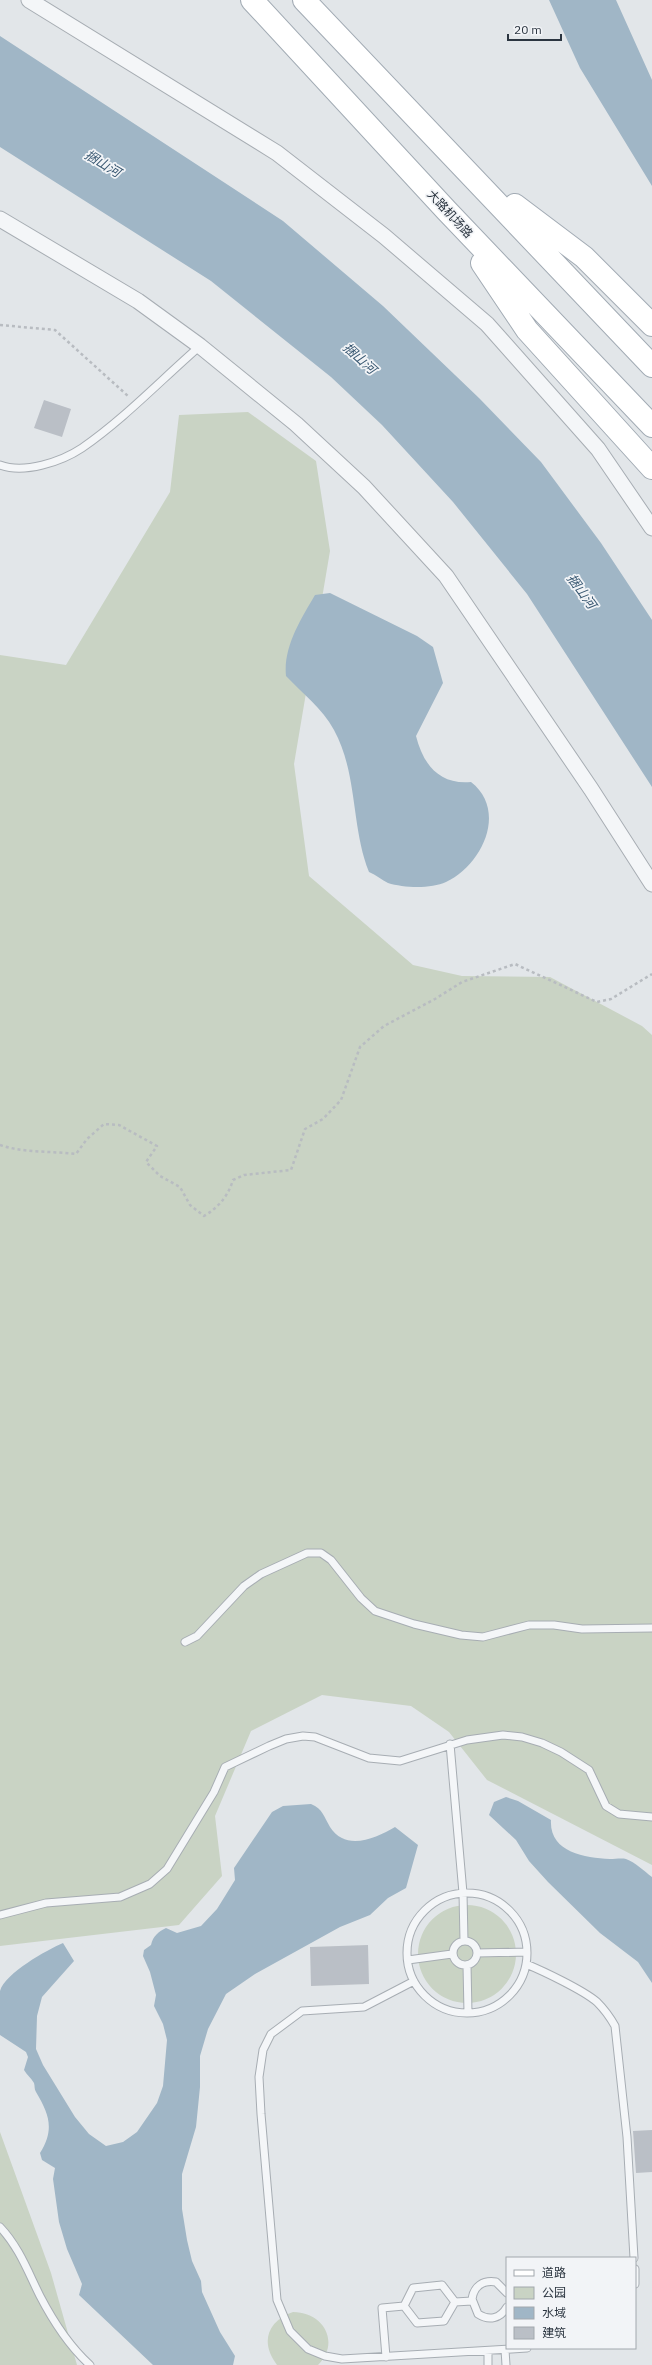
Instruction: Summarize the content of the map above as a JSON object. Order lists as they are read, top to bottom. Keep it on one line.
{"streets":{"main road":["大路机场路"]},"water":["捆山河"],"legend":["道路","公园","水域","建筑"],"scale_bar":"20 m"}
